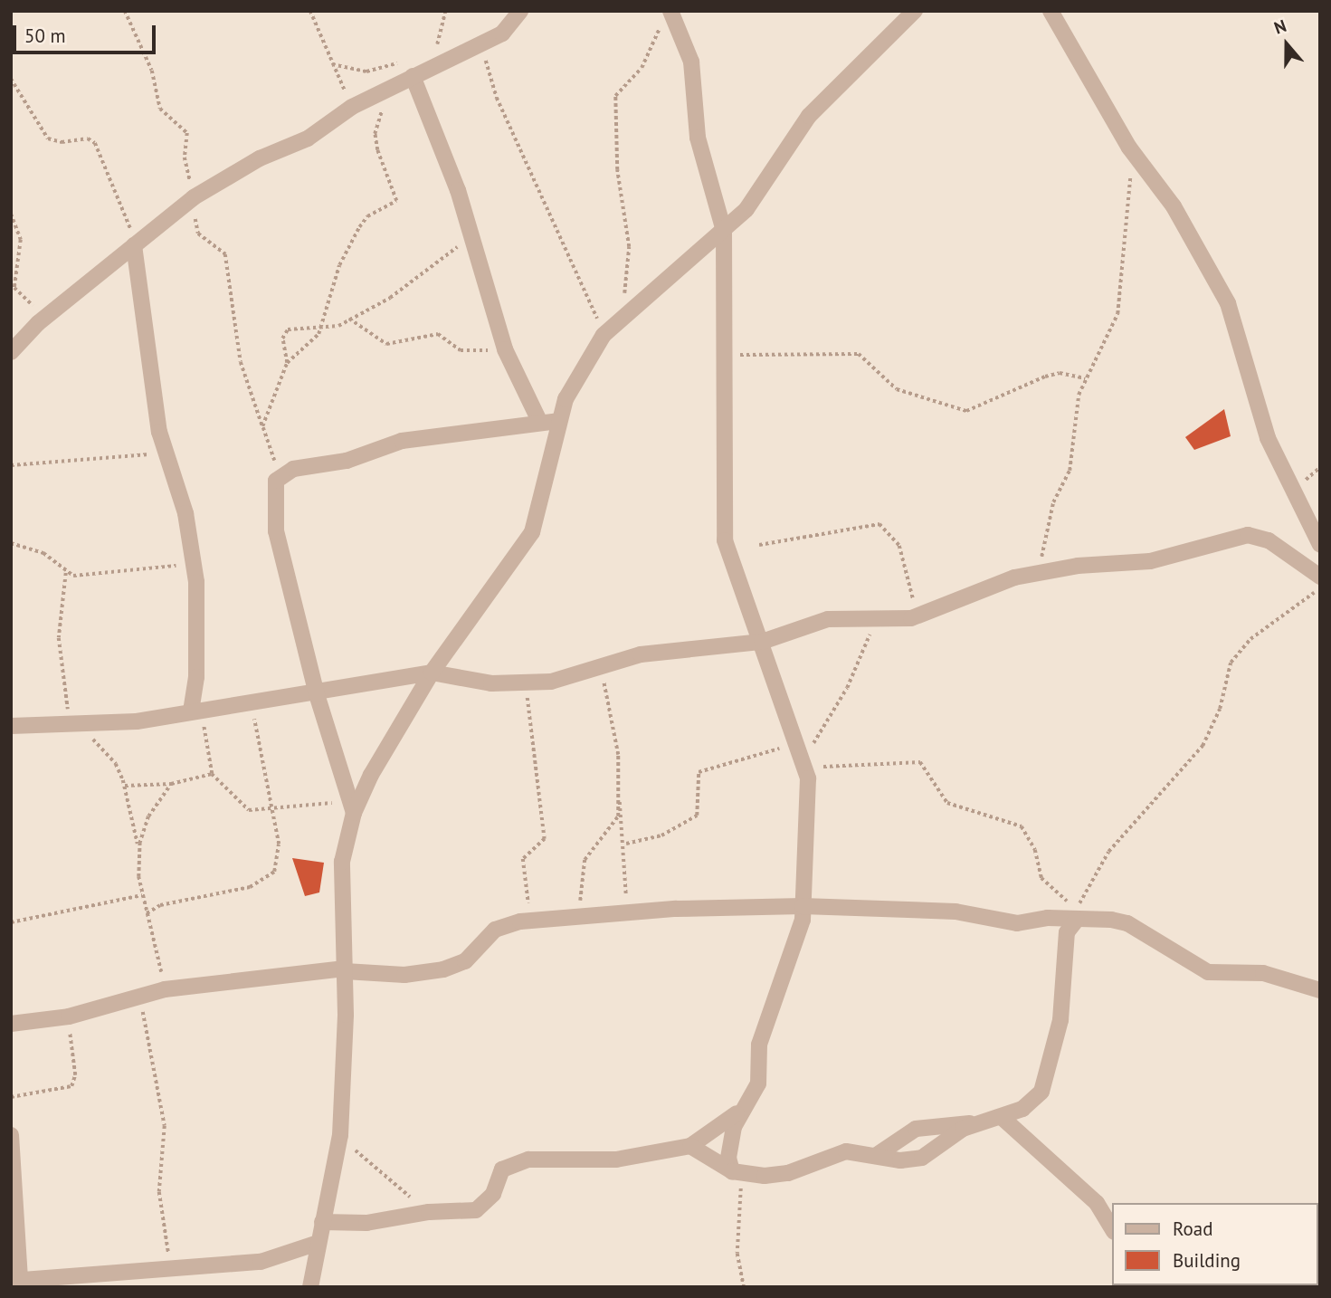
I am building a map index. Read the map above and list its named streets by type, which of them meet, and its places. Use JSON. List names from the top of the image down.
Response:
{
  "legend": ["Road", "Building"],
  "scale_bar": "50 m",
  "north": "top"
}
